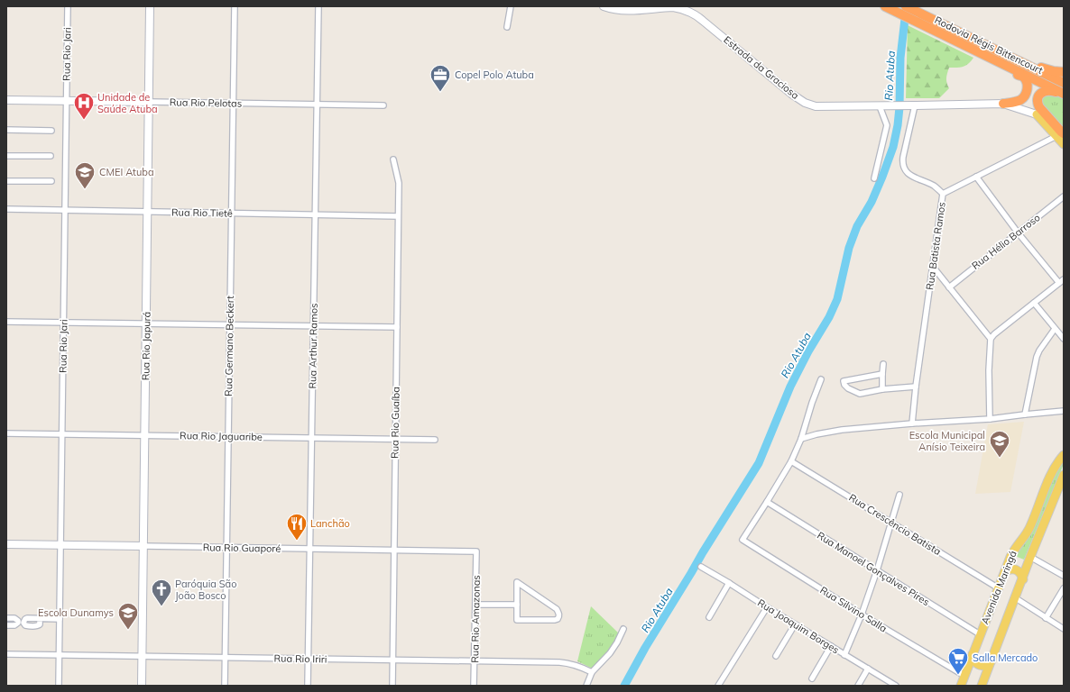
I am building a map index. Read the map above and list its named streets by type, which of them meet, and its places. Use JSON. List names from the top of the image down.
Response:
{
  "streets": {
    "highway": ["Rodovia Régis Bittencourt"],
    "main road": ["Estrada da Graciosa", "Avenida Maringá"],
    "street": [
      "Rua Rio Jari",
      "Rua Rio Pelotas",
      "Rua Rio Tietê",
      "Rua Hélio Barroso",
      "Rua Batista Ramos",
      "Rua Rio Japurá",
      "Rua Germano Beckert",
      "Rua Arthur Ramos",
      "Rua Rio Guaíba",
      "Rua Rio Jaguaribe",
      "Rua Crescêncio Batista",
      "Rua Rio Guaporé",
      "Rua Manoel Gonçalves Pires",
      "Rua Silvino Salla",
      "Rua Rio Amazonas",
      "Rua Joaquim Borges",
      "Rua Rio Iriri"
    ]
  },
  "crossings": [
    ["Rua Rio Jari", "Rua Rio Pelotas"],
    ["Rua Rio Jari", "Rua Rio Tietê"],
    ["Rua Rio Jari", "Rua Rio Jaguaribe"],
    ["Rua Rio Jari", "Rua Rio Guaporé"],
    ["Rua Rio Jari", "Rua Rio Iriri"],
    ["Estrada da Graciosa", "Rua Batista Ramos"],
    ["Rua Rio Pelotas", "Rua Rio Japurá"],
    ["Rua Rio Pelotas", "Rua Germano Beckert"],
    ["Rua Rio Pelotas", "Rua Arthur Ramos"],
    ["Rua Rio Tietê", "Rua Rio Japurá"],
    ["Rua Rio Tietê", "Rua Germano Beckert"],
    ["Rua Rio Tietê", "Rua Arthur Ramos"],
    ["Rua Rio Tietê", "Rua Rio Guaíba"],
    ["Rua Rio Japurá", "Rua Rio Jaguaribe"],
    ["Rua Rio Japurá", "Rua Rio Guaporé"],
    ["Rua Rio Japurá", "Rua Rio Iriri"],
    ["Rua Germano Beckert", "Rua Rio Jaguaribe"],
    ["Rua Germano Beckert", "Rua Rio Guaporé"],
    ["Rua Germano Beckert", "Rua Rio Iriri"],
    ["Rua Arthur Ramos", "Rua Rio Jaguaribe"],
    ["Rua Arthur Ramos", "Rua Rio Guaporé"],
    ["Rua Arthur Ramos", "Rua Rio Iriri"],
    ["Rua Rio Guaíba", "Rua Rio Jaguaribe"],
    ["Rua Rio Guaíba", "Rua Rio Guaporé"],
    ["Rua Rio Guaíba", "Rua Rio Iriri"],
    ["Rua Crescêncio Batista", "Avenida Maringá"],
    ["Rua Rio Guaporé", "Rua Rio Amazonas"],
    ["Rua Manoel Gonçalves Pires", "Avenida Maringá"],
    ["Rua Manoel Gonçalves Pires", "Rua Silvino Salla"],
    ["Avenida Maringá", "Rua Silvino Salla"],
    ["Rua Rio Amazonas", "Rua Rio Iriri"]
  ],
  "water": ["Rio Atuba"],
  "places": {
    "office": ["Copel Polo Atuba"],
    "hospital": ["Unidade de Saúde Atuba"],
    "school or university": ["CMEI Atuba", "Escola Municipal Anísio Teixeira", "Escola Dunamys"],
    "restaurant": ["Lanchão"],
    "church": ["Paróquia São João Bosco"],
    "supermarket": ["Salla Mercado"]
  }
}
